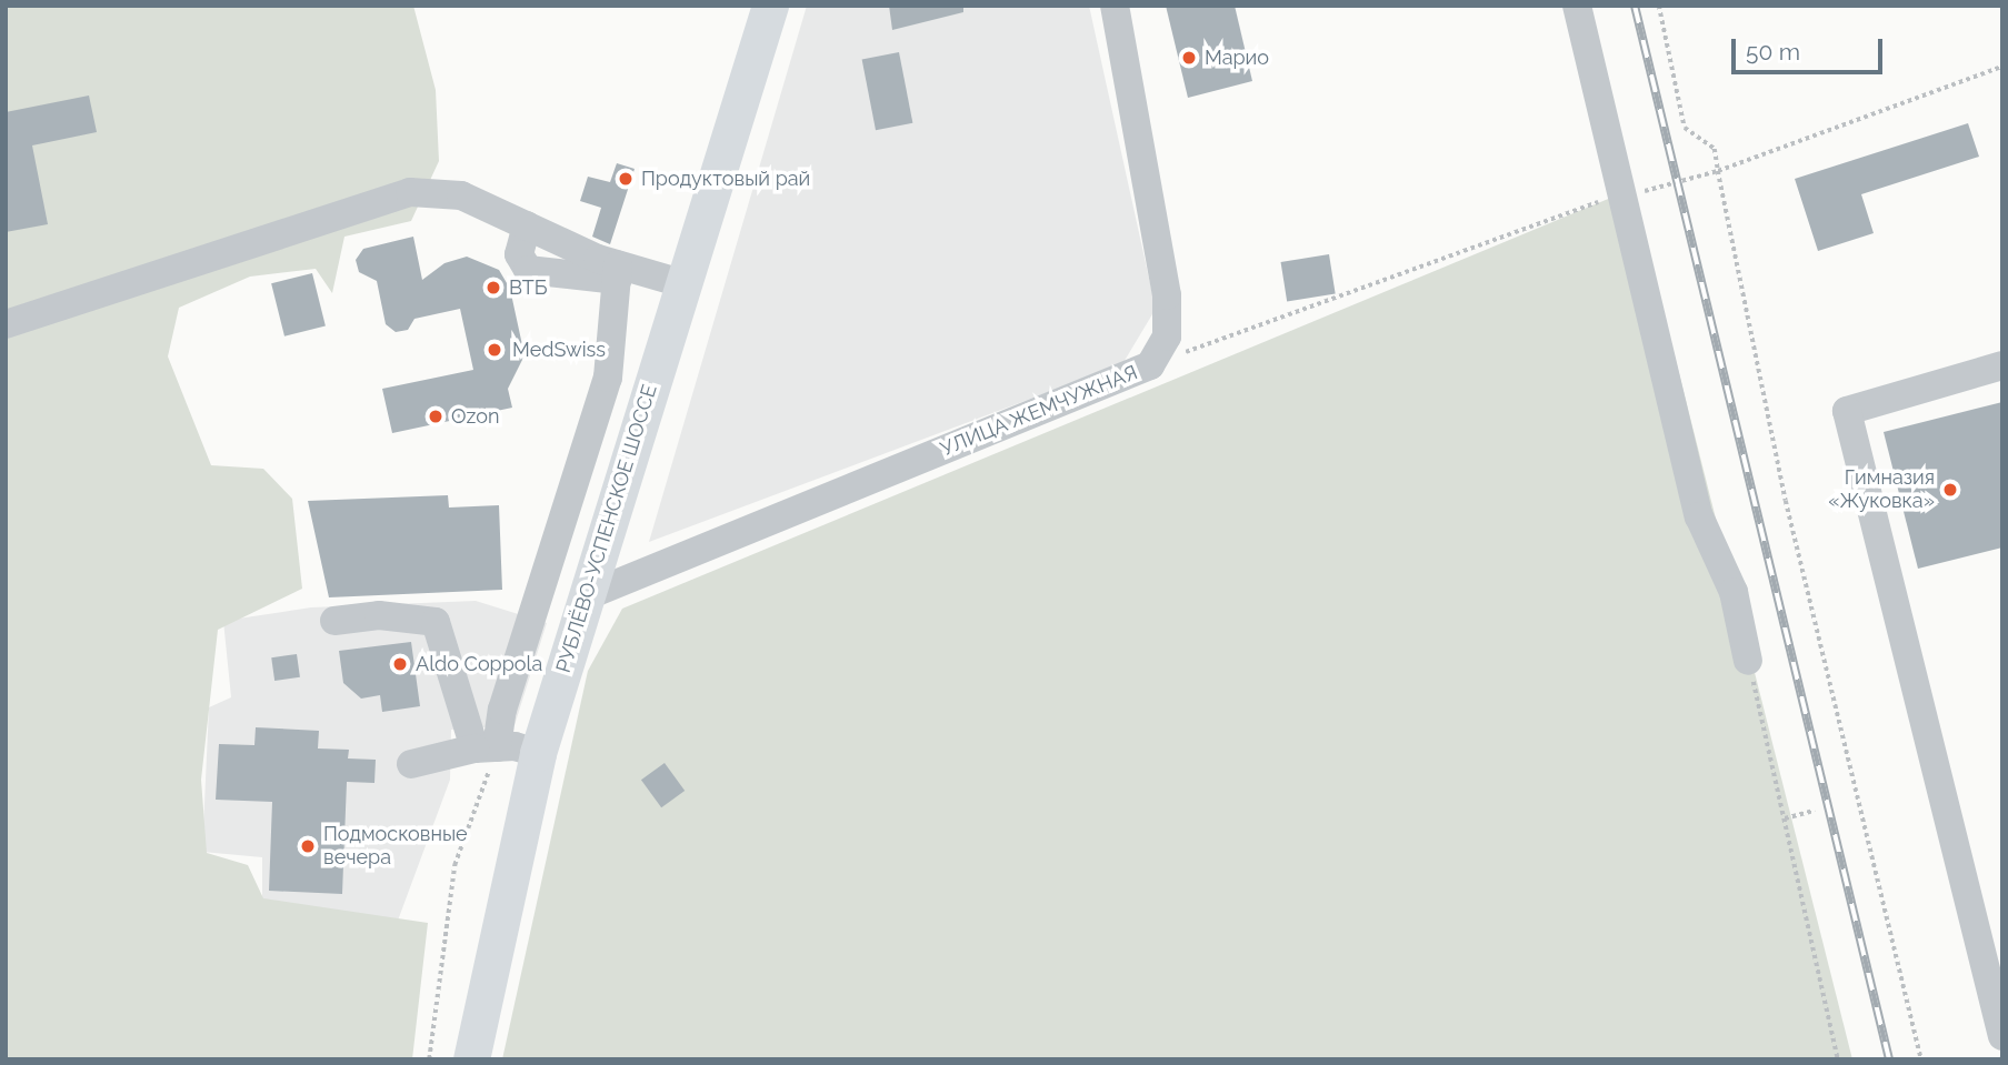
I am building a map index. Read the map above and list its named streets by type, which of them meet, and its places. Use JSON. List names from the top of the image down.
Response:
{
  "streets": {
    "main road": ["РУБЛЁВО-УСПЕНСКОЕ ШОССЕ"],
    "street": ["УЛИЦА ЖЕМЧУЖНАЯ"]
  },
  "crossings": [
    ["УЛИЦА ЖЕМЧУЖНАЯ", "РУБЛЁВО-УСПЕНСКОЕ ШОССЕ"]
  ],
  "places": [
    "Марио",
    "Продуктовый рай",
    "ВТБ",
    "MedSwiss",
    "Ozon",
    "Гимназия «Жуковка»",
    "Aldo Coppola",
    "Подмосковные вечера"
  ],
  "scale_bar": "50 m"
}
